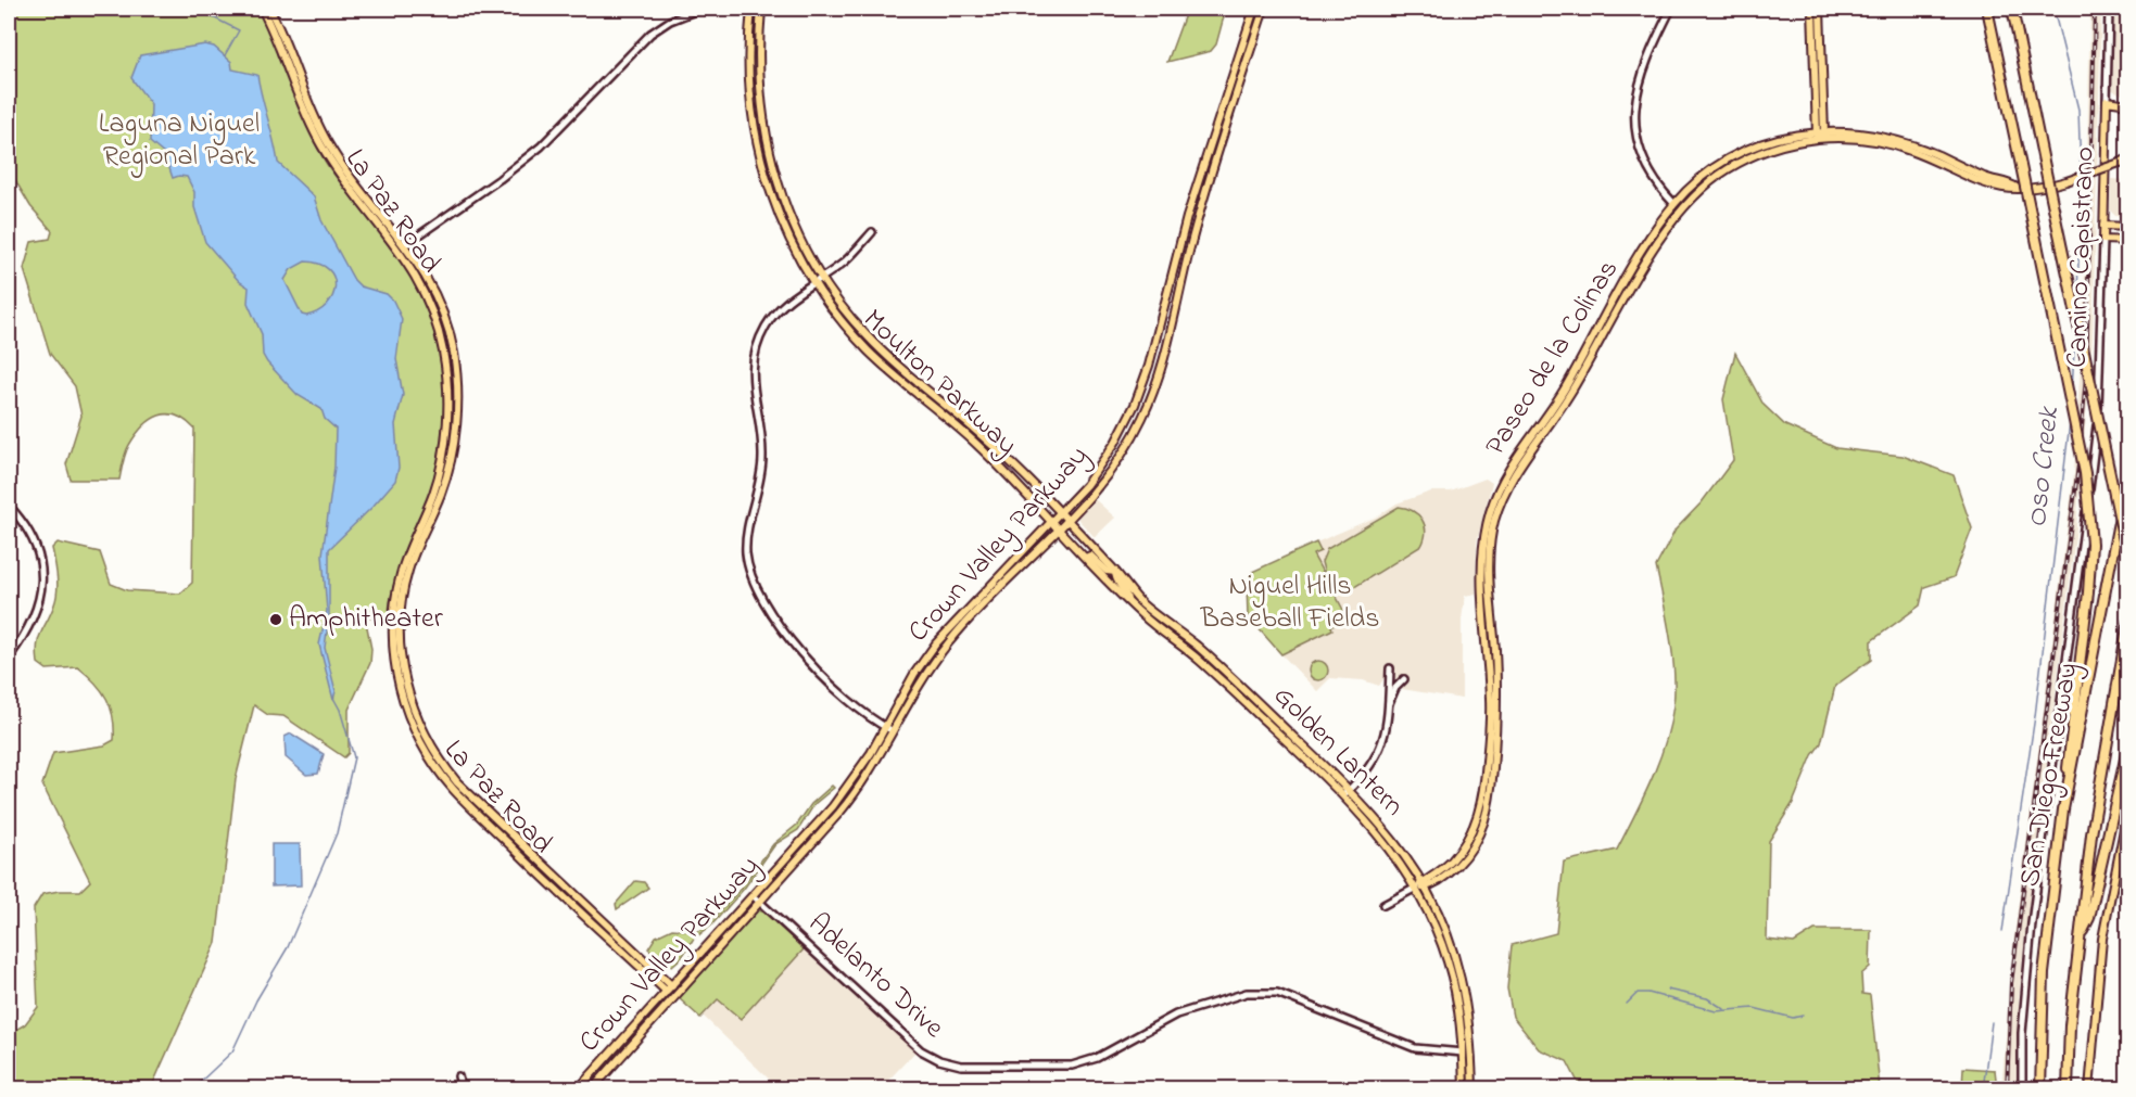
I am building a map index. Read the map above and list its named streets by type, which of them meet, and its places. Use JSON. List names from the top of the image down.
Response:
{
  "streets": {
    "highway": ["San Diego Freeway"],
    "main road": [
      "La Paz Road",
      "Camino Capistrano",
      "Paseo de la Colinas",
      "Moulton Parkway",
      "Crown Valley Parkway",
      "Golden Lantern"
    ],
    "street": ["Adelanto Drive"]
  },
  "crossings": [
    ["La Paz Road", "Crown Valley Parkway"],
    ["Paseo de la Colinas", "Golden Lantern"],
    ["Moulton Parkway", "Crown Valley Parkway"],
    ["Moulton Parkway", "Golden Lantern"],
    ["Crown Valley Parkway", "Golden Lantern"],
    ["Crown Valley Parkway", "Adelanto Drive"],
    ["Golden Lantern", "Adelanto Drive"]
  ],
  "water": ["Oso Creek"],
  "parks": ["Laguna Niguel Regional Park", "Niguel Hills Baseball Fields"],
  "places": ["Amphitheater"]
}
